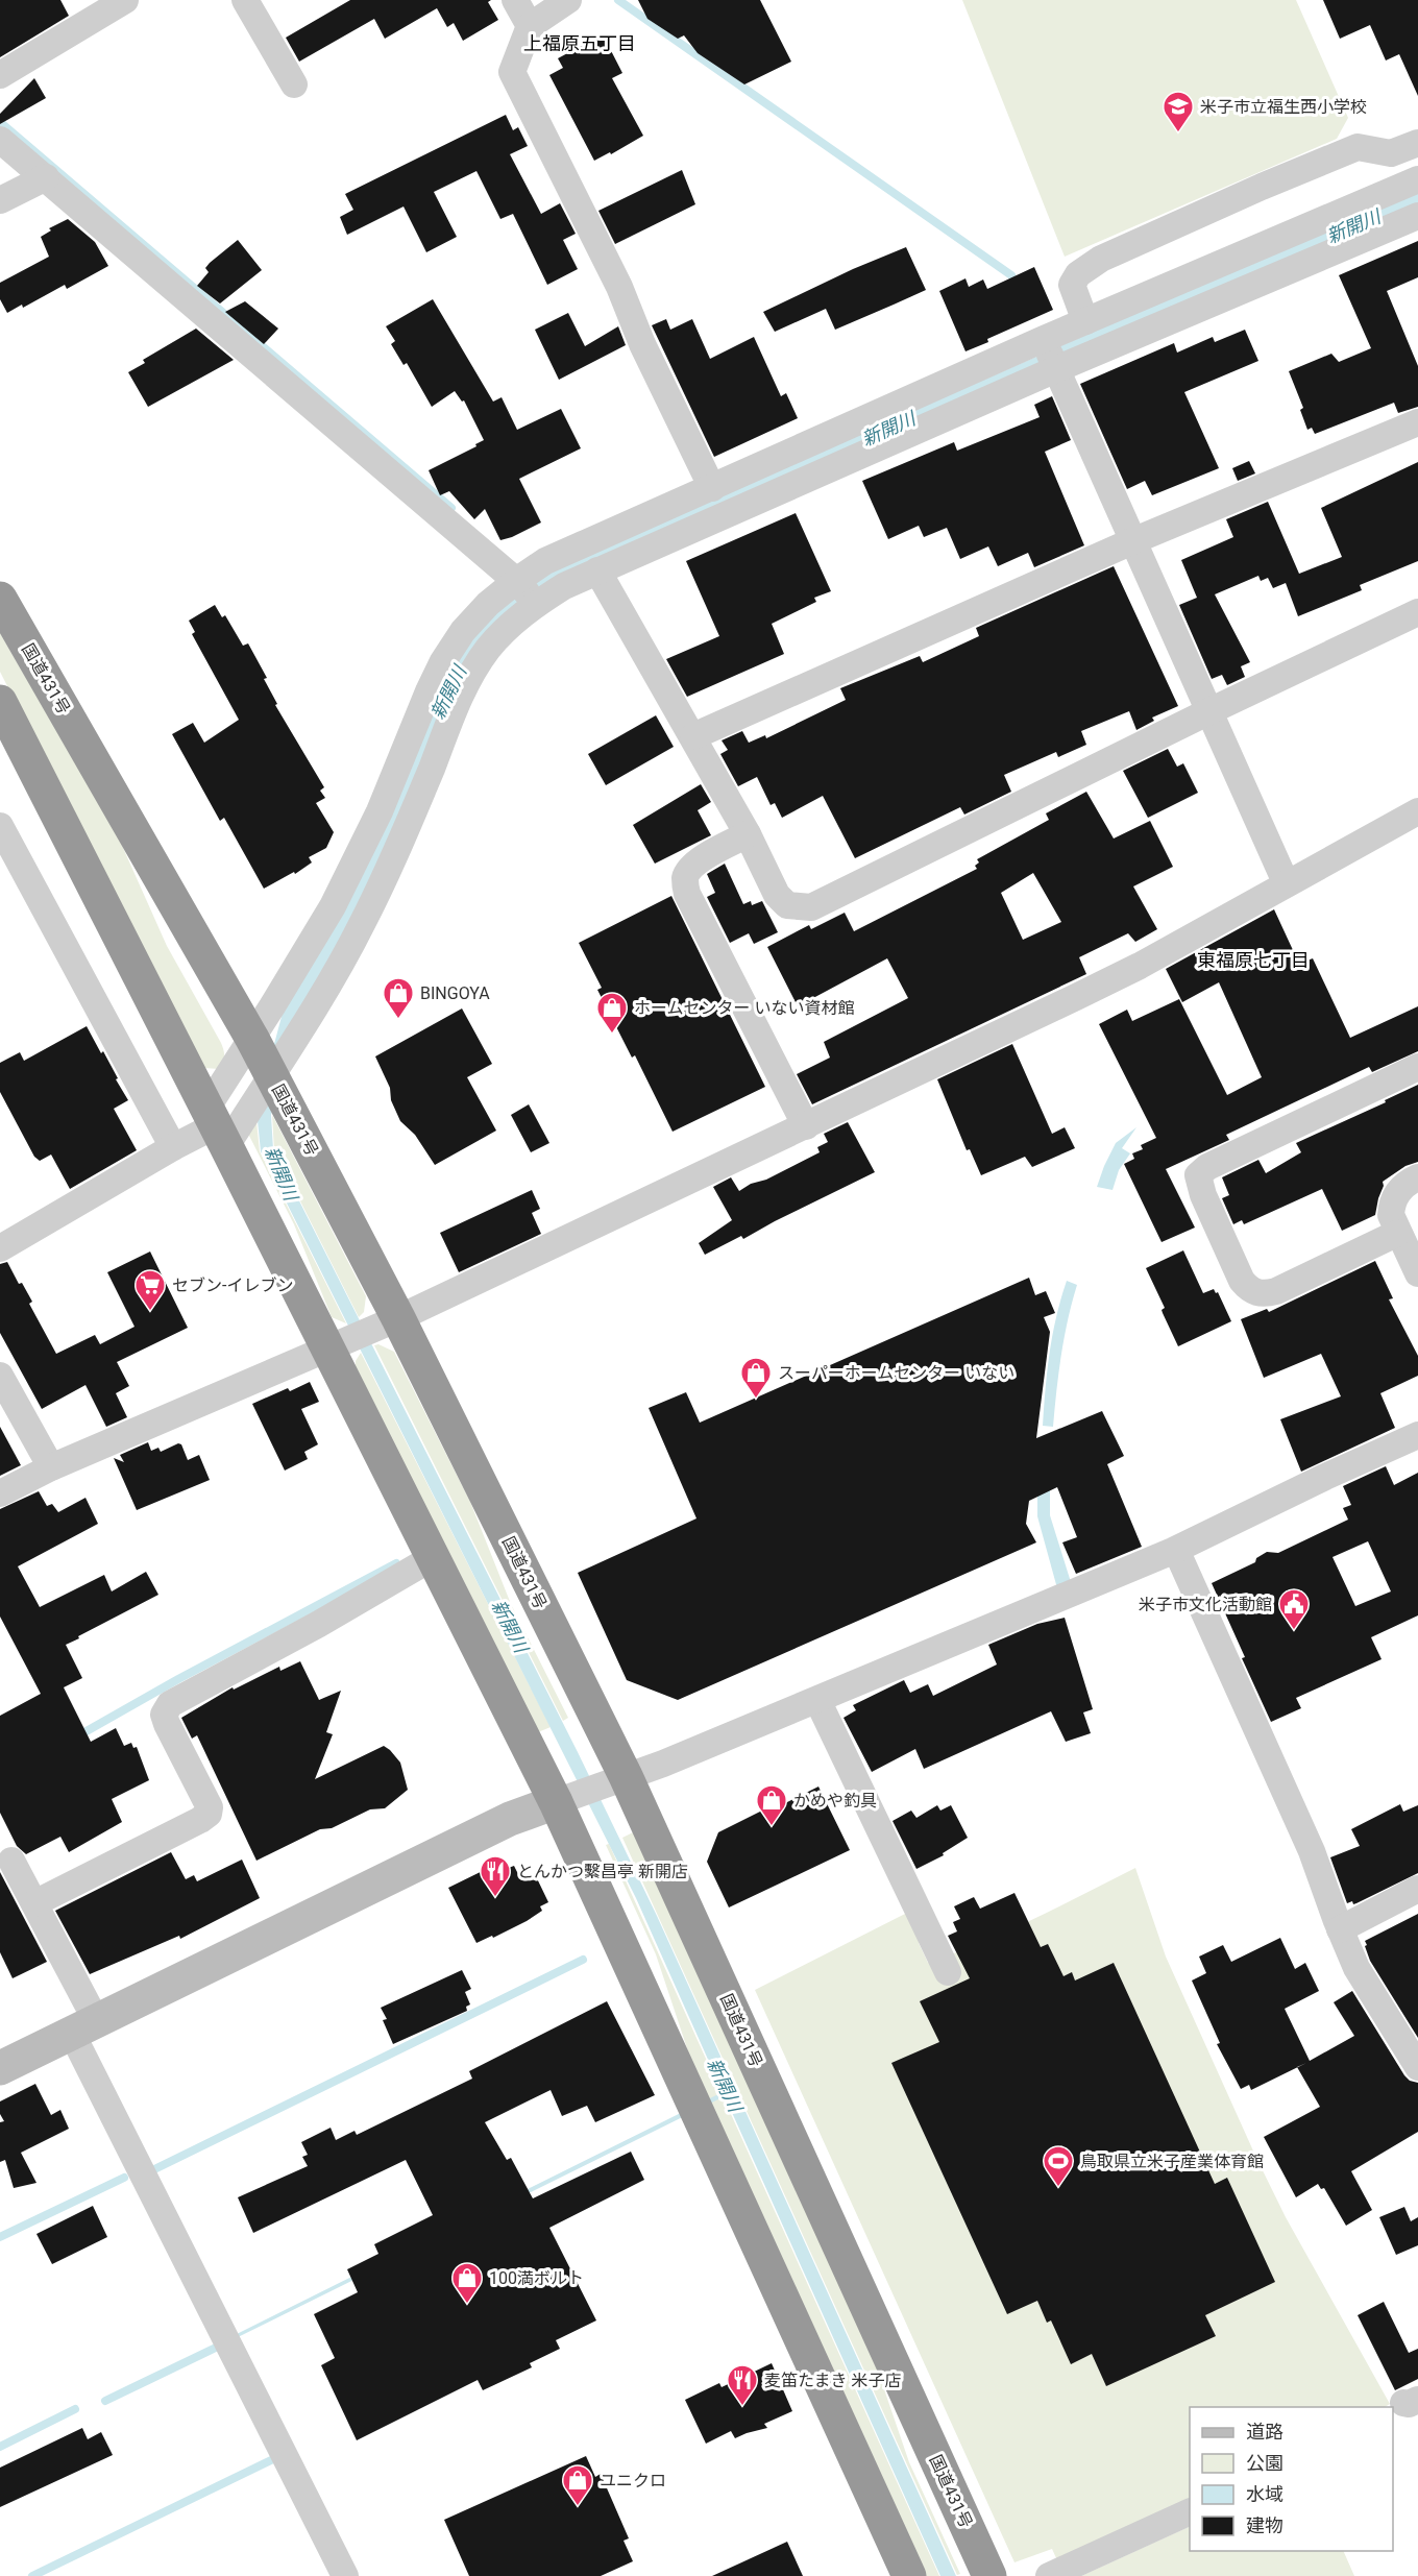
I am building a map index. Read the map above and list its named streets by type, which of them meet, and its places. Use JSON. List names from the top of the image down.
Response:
{
  "streets": {
    "highway": ["国道431号"]
  },
  "districts": ["上福原五丁目", "東福原七丁目"],
  "water": ["新開川"],
  "places": {
    "school or university": ["米子市立福生西小学校"],
    "shop": [
      "BINGOYA",
      "ホームセンター いない資材館",
      "スーパーホームセンター いない",
      "かめや釣具",
      "100満ボルト",
      "ユニクロ"
    ],
    "supermarket": ["セブン-イレブン"],
    "public building": ["米子市文化活動館"],
    "restaurant": ["とんかつ繫昌亭 新開店", "麦笛たまき 米子店"],
    "sports": ["鳥取県立米子産業体育館"]
  },
  "legend": [
    "道路",
    "公園",
    "水域",
    "建物"
  ]
}
